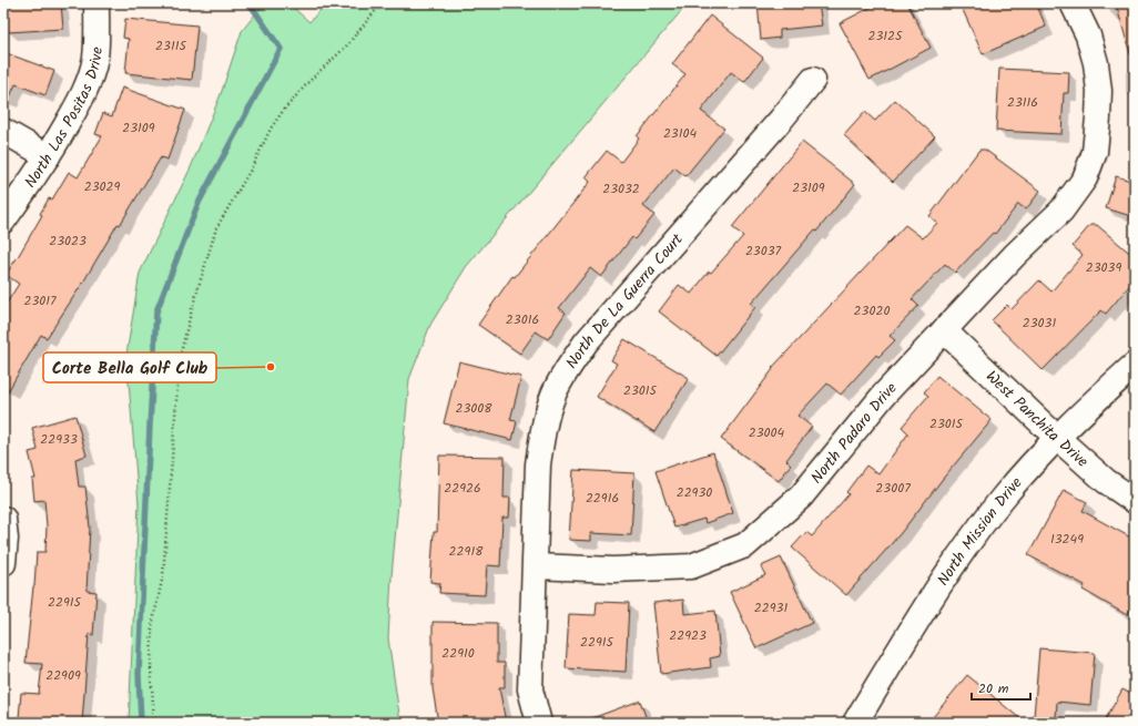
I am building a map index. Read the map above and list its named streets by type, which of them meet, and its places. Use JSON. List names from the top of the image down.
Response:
{
  "streets": {
    "street": [
      "North Las Positas Drive",
      "North De La Guerra Court",
      "West Panchita Drive",
      "North Padaro Drive",
      "North Mission Drive"
    ]
  },
  "crossings": [
    ["North De La Guerra Court", "North Padaro Drive"],
    ["West Panchita Drive", "North Padaro Drive"],
    ["West Panchita Drive", "North Mission Drive"]
  ],
  "places": ["Corte Bella Golf Club"],
  "house_numbers": [
    "23125",
    "23115",
    "23116",
    "23109",
    "23104",
    "23029",
    "23109",
    "23032",
    "23023",
    "23037",
    "23039",
    "23017",
    "23020",
    "23016",
    "23031",
    "23015",
    "23008",
    "23015",
    "23004",
    "22933",
    "22926",
    "23007",
    "22930",
    "22916",
    "13249",
    "22918",
    "22915",
    "22931",
    "22923",
    "22915",
    "22910",
    "22909"
  ],
  "scale_bar": "20 m"
}
